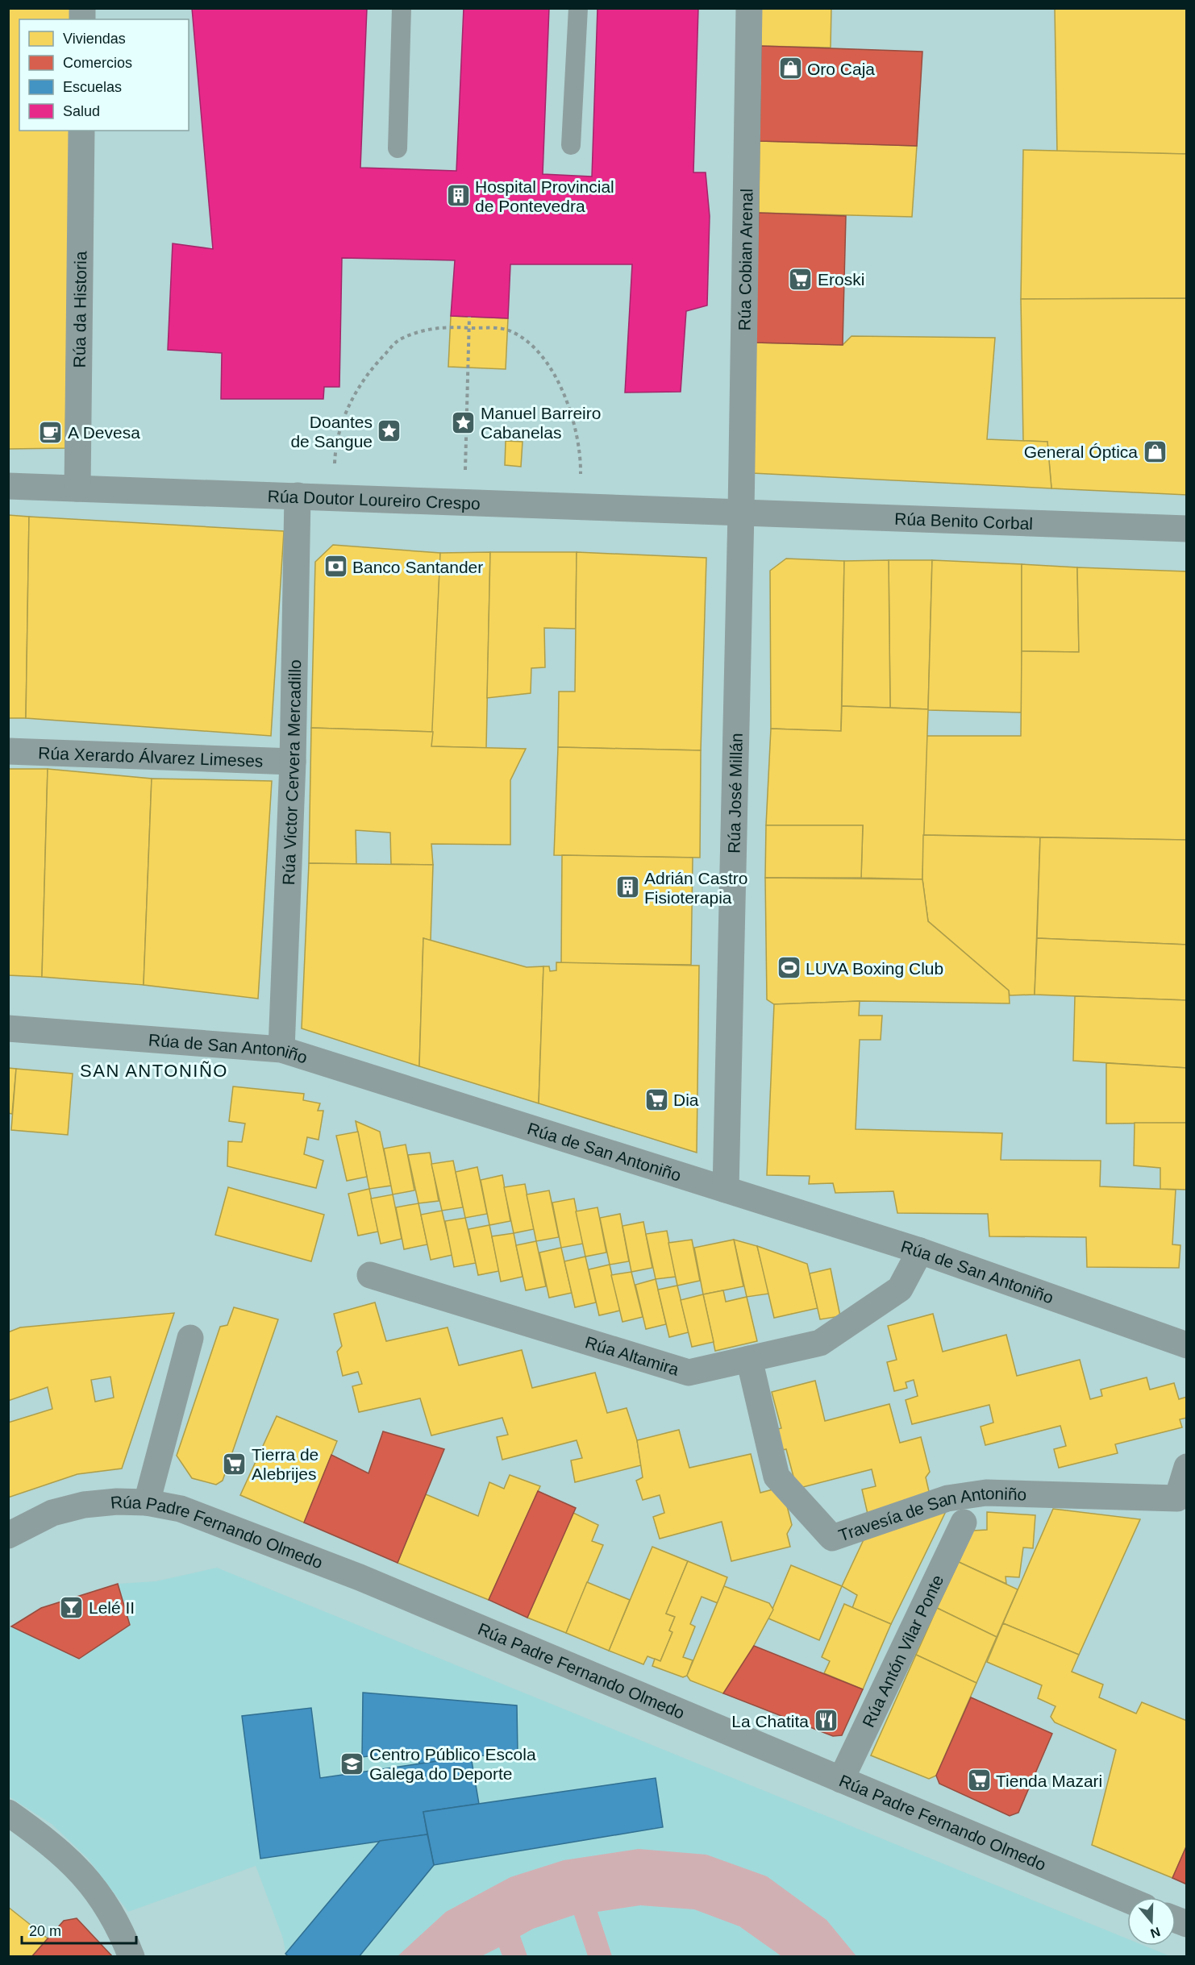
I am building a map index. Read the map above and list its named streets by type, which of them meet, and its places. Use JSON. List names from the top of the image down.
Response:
{
  "streets": {
    "street": [
      "Rúa Cobian Arenal",
      "Rúa da Historia",
      "Rúa Doutor Loureiro Crespo",
      "Rúa Benito Corbal",
      "Rúa Xerardo Álvarez Limeses",
      "Rúa Victor Cervera Mercadillo",
      "Rúa José Millán",
      "Rúa de San Antoniño",
      "Rúa Altamira",
      "Travesía de San Antoniño",
      "Rúa Padre Fernando Olmedo",
      "Rúa Antón Vilar Ponte"
    ]
  },
  "crossings": [
    ["Rúa Cobian Arenal", "Rúa Doutor Loureiro Crespo"],
    ["Rúa Cobian Arenal", "Rúa Benito Corbal"],
    ["Rúa Cobian Arenal", "Rúa José Millán"],
    ["Rúa da Historia", "Rúa Doutor Loureiro Crespo"],
    ["Rúa Doutor Loureiro Crespo", "Rúa Benito Corbal"],
    ["Rúa Doutor Loureiro Crespo", "Rúa Victor Cervera Mercadillo"],
    ["Rúa Doutor Loureiro Crespo", "Rúa José Millán"],
    ["Rúa Benito Corbal", "Rúa José Millán"],
    ["Rúa Xerardo Álvarez Limeses", "Rúa Victor Cervera Mercadillo"],
    ["Rúa Victor Cervera Mercadillo", "Rúa de San Antoniño"],
    ["Rúa José Millán", "Rúa de San Antoniño"],
    ["Rúa de San Antoniño", "Rúa Altamira"],
    ["Rúa Altamira", "Travesía de San Antoniño"],
    ["Rúa Padre Fernando Olmedo", "Rúa Antón Vilar Ponte"]
  ],
  "districts": ["SAN ANTONIÑO"],
  "places": {
    "shop": ["Oro Caja", "General Óptica"],
    "building": ["Hospital Provincial de Pontevedra", "Adrián Castro Fisioterapia"],
    "supermarket": [
      "Eroski",
      "Dia",
      "Tierra de Alebrijes",
      "Tienda Mazari"
    ],
    "place": ["Manuel Barreiro Cabanelas", "Doantes de Sangue"],
    "cafe": ["A Devesa"],
    "bank": ["Banco Santander"],
    "sports": ["LUVA Boxing Club"],
    "bar": ["Lelé II"],
    "restaurant": ["La Chatita"],
    "school or university": ["Centro Público Escola Galega do Deporte"]
  },
  "legend": [
    "Viviendas",
    "Comercios",
    "Escuelas",
    "Salud"
  ],
  "scale_bar": "20 m",
  "north": "bottom"
}
